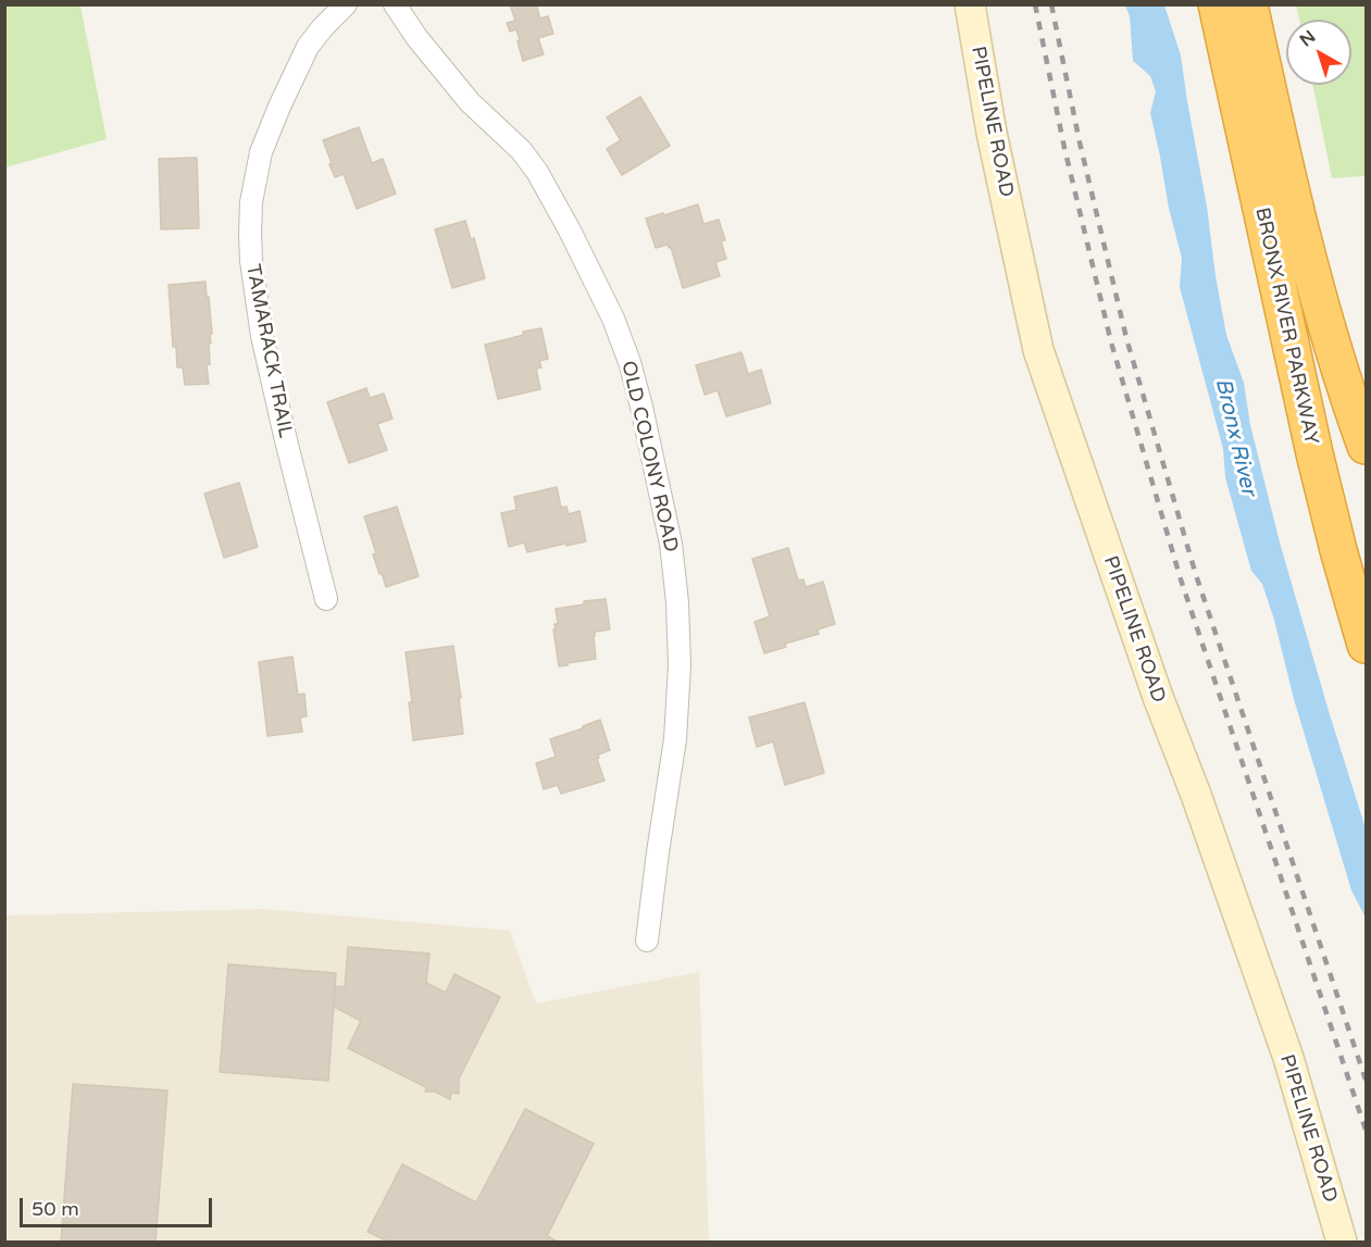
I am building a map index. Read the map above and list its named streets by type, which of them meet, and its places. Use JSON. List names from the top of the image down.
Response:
{
  "streets": {
    "highway": ["BRONX RIVER PARKWAY"],
    "street": ["PIPELINE ROAD", "TAMARACK TRAIL", "OLD COLONY ROAD"]
  },
  "water": ["Bronx River"],
  "scale_bar": "50 m",
  "north": "top left"
}
